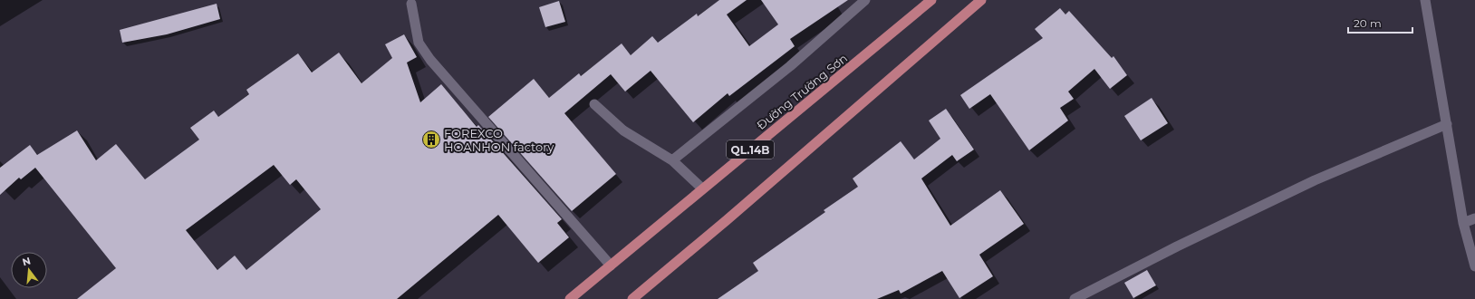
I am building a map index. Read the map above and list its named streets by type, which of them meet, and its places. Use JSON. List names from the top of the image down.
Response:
{
  "streets": {
    "highway": ["Đường Trường Sơn", "QL.14B"]
  },
  "places": {
    "building": ["FOREXCO HOANHON factory"]
  },
  "scale_bar": "20 m",
  "north": "top"
}
